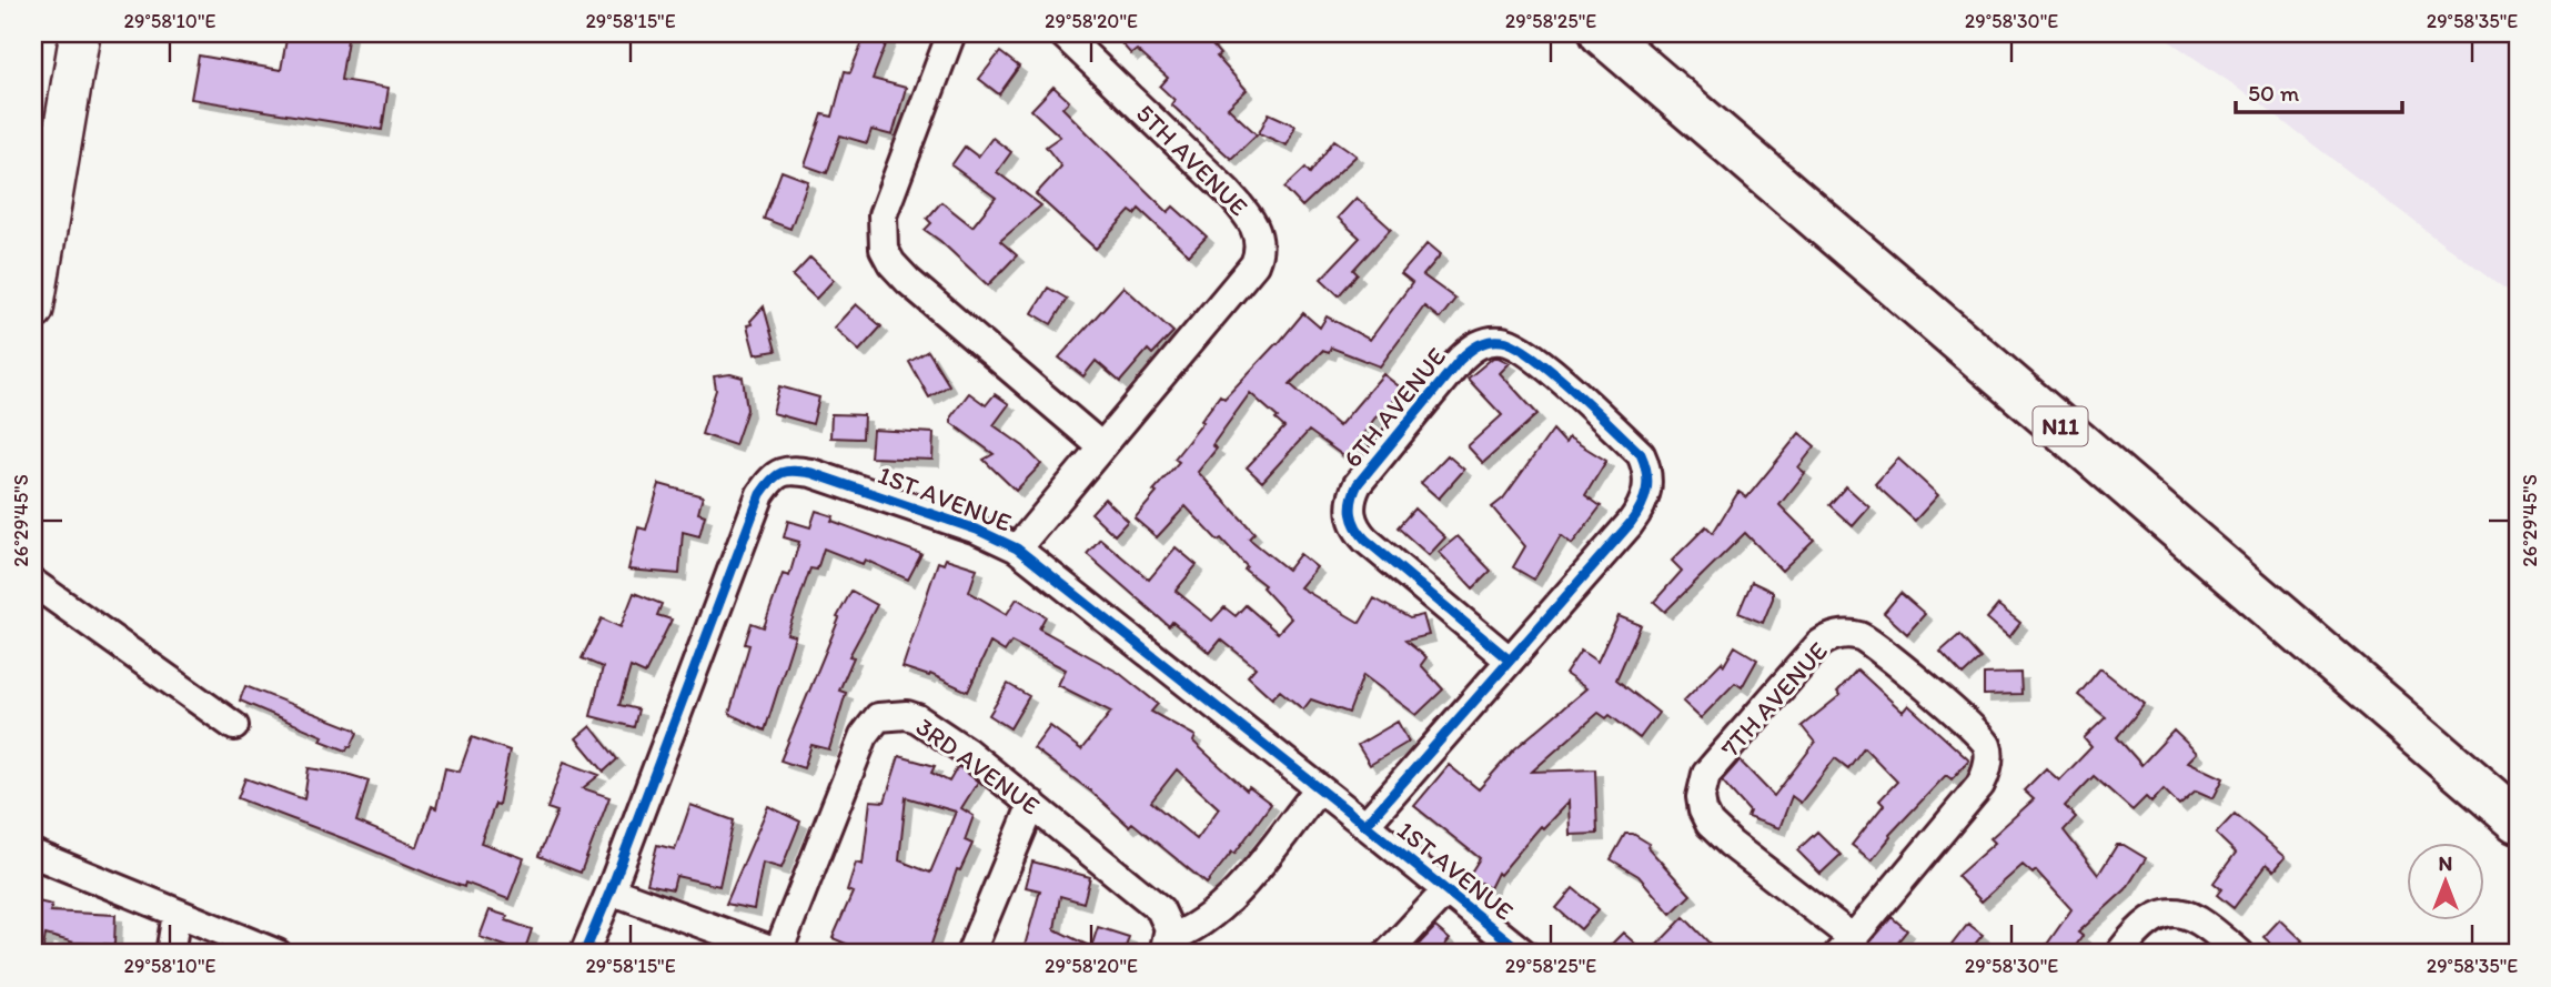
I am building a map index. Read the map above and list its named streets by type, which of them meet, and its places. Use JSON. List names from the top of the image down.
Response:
{
  "streets": {
    "highway": ["N11"],
    "street": [
      "5TH AVENUE",
      "6TH AVENUE",
      "1ST AVENUE",
      "7TH AVENUE",
      "3RD AVENUE"
    ]
  },
  "crossings": [
    ["5TH AVENUE", "1ST AVENUE"],
    ["6TH AVENUE", "1ST AVENUE"]
  ],
  "scale_bar": "50 m",
  "north": "top",
  "coordinates": [
    "29°58'10\"E",
    "29°58'15\"E",
    "29°58'20\"E",
    "29°58'25\"E",
    "29°58'30\"E",
    "29°58'35\"E",
    "26°29'45\"S"
  ]
}
